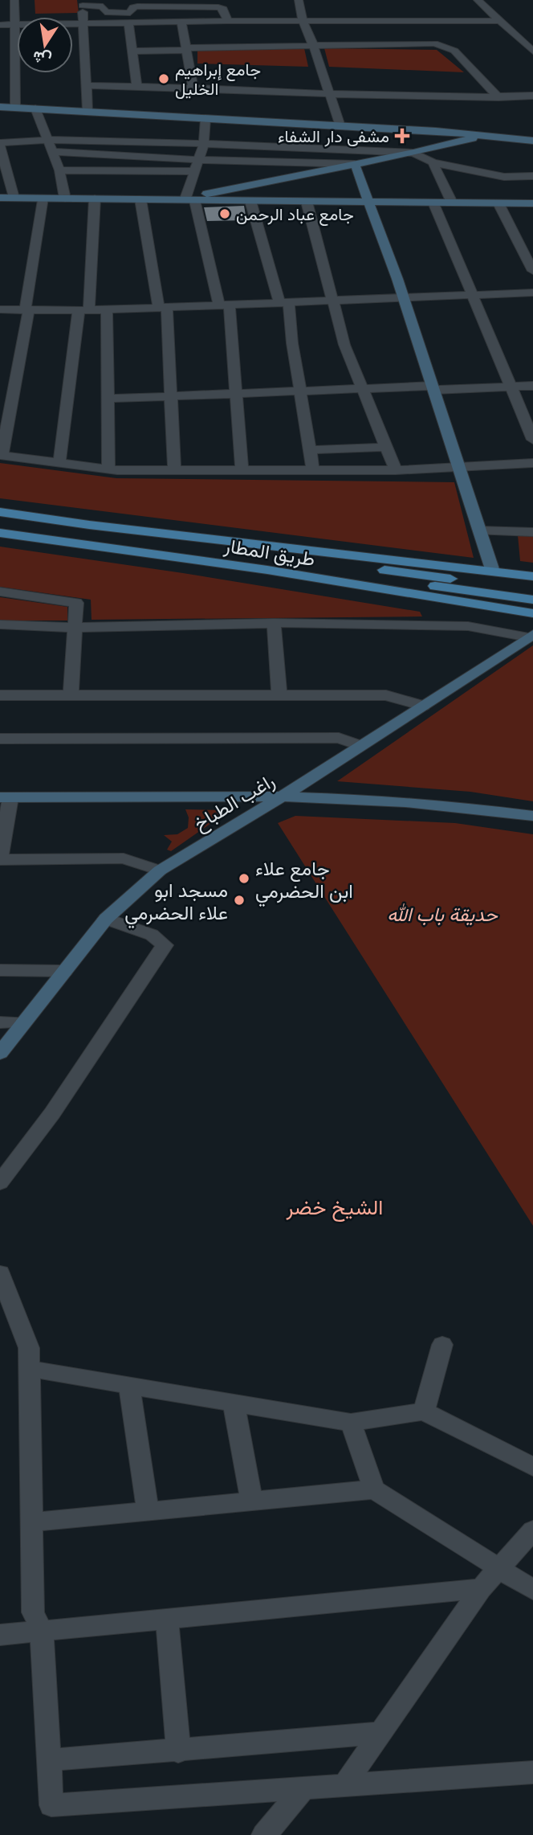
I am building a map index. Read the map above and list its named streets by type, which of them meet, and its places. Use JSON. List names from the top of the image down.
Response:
{
  "streets": {
    "main road": ["طريق المطار"],
    "street": ["راغب الطباخ"]
  },
  "districts": ["الشيخ خضر"],
  "parks": ["حديقة باب الله"],
  "places": {
    "other": [
      "جامع إبراهيم الخليل",
      "جامع عباد الرحمن",
      "جامع علاء ابن الحضرمي",
      "مسجد ابو علاء الحضرمي"
    ],
    "health": ["مشفى دار الشفاء"]
  },
  "north": "bottom"
}
